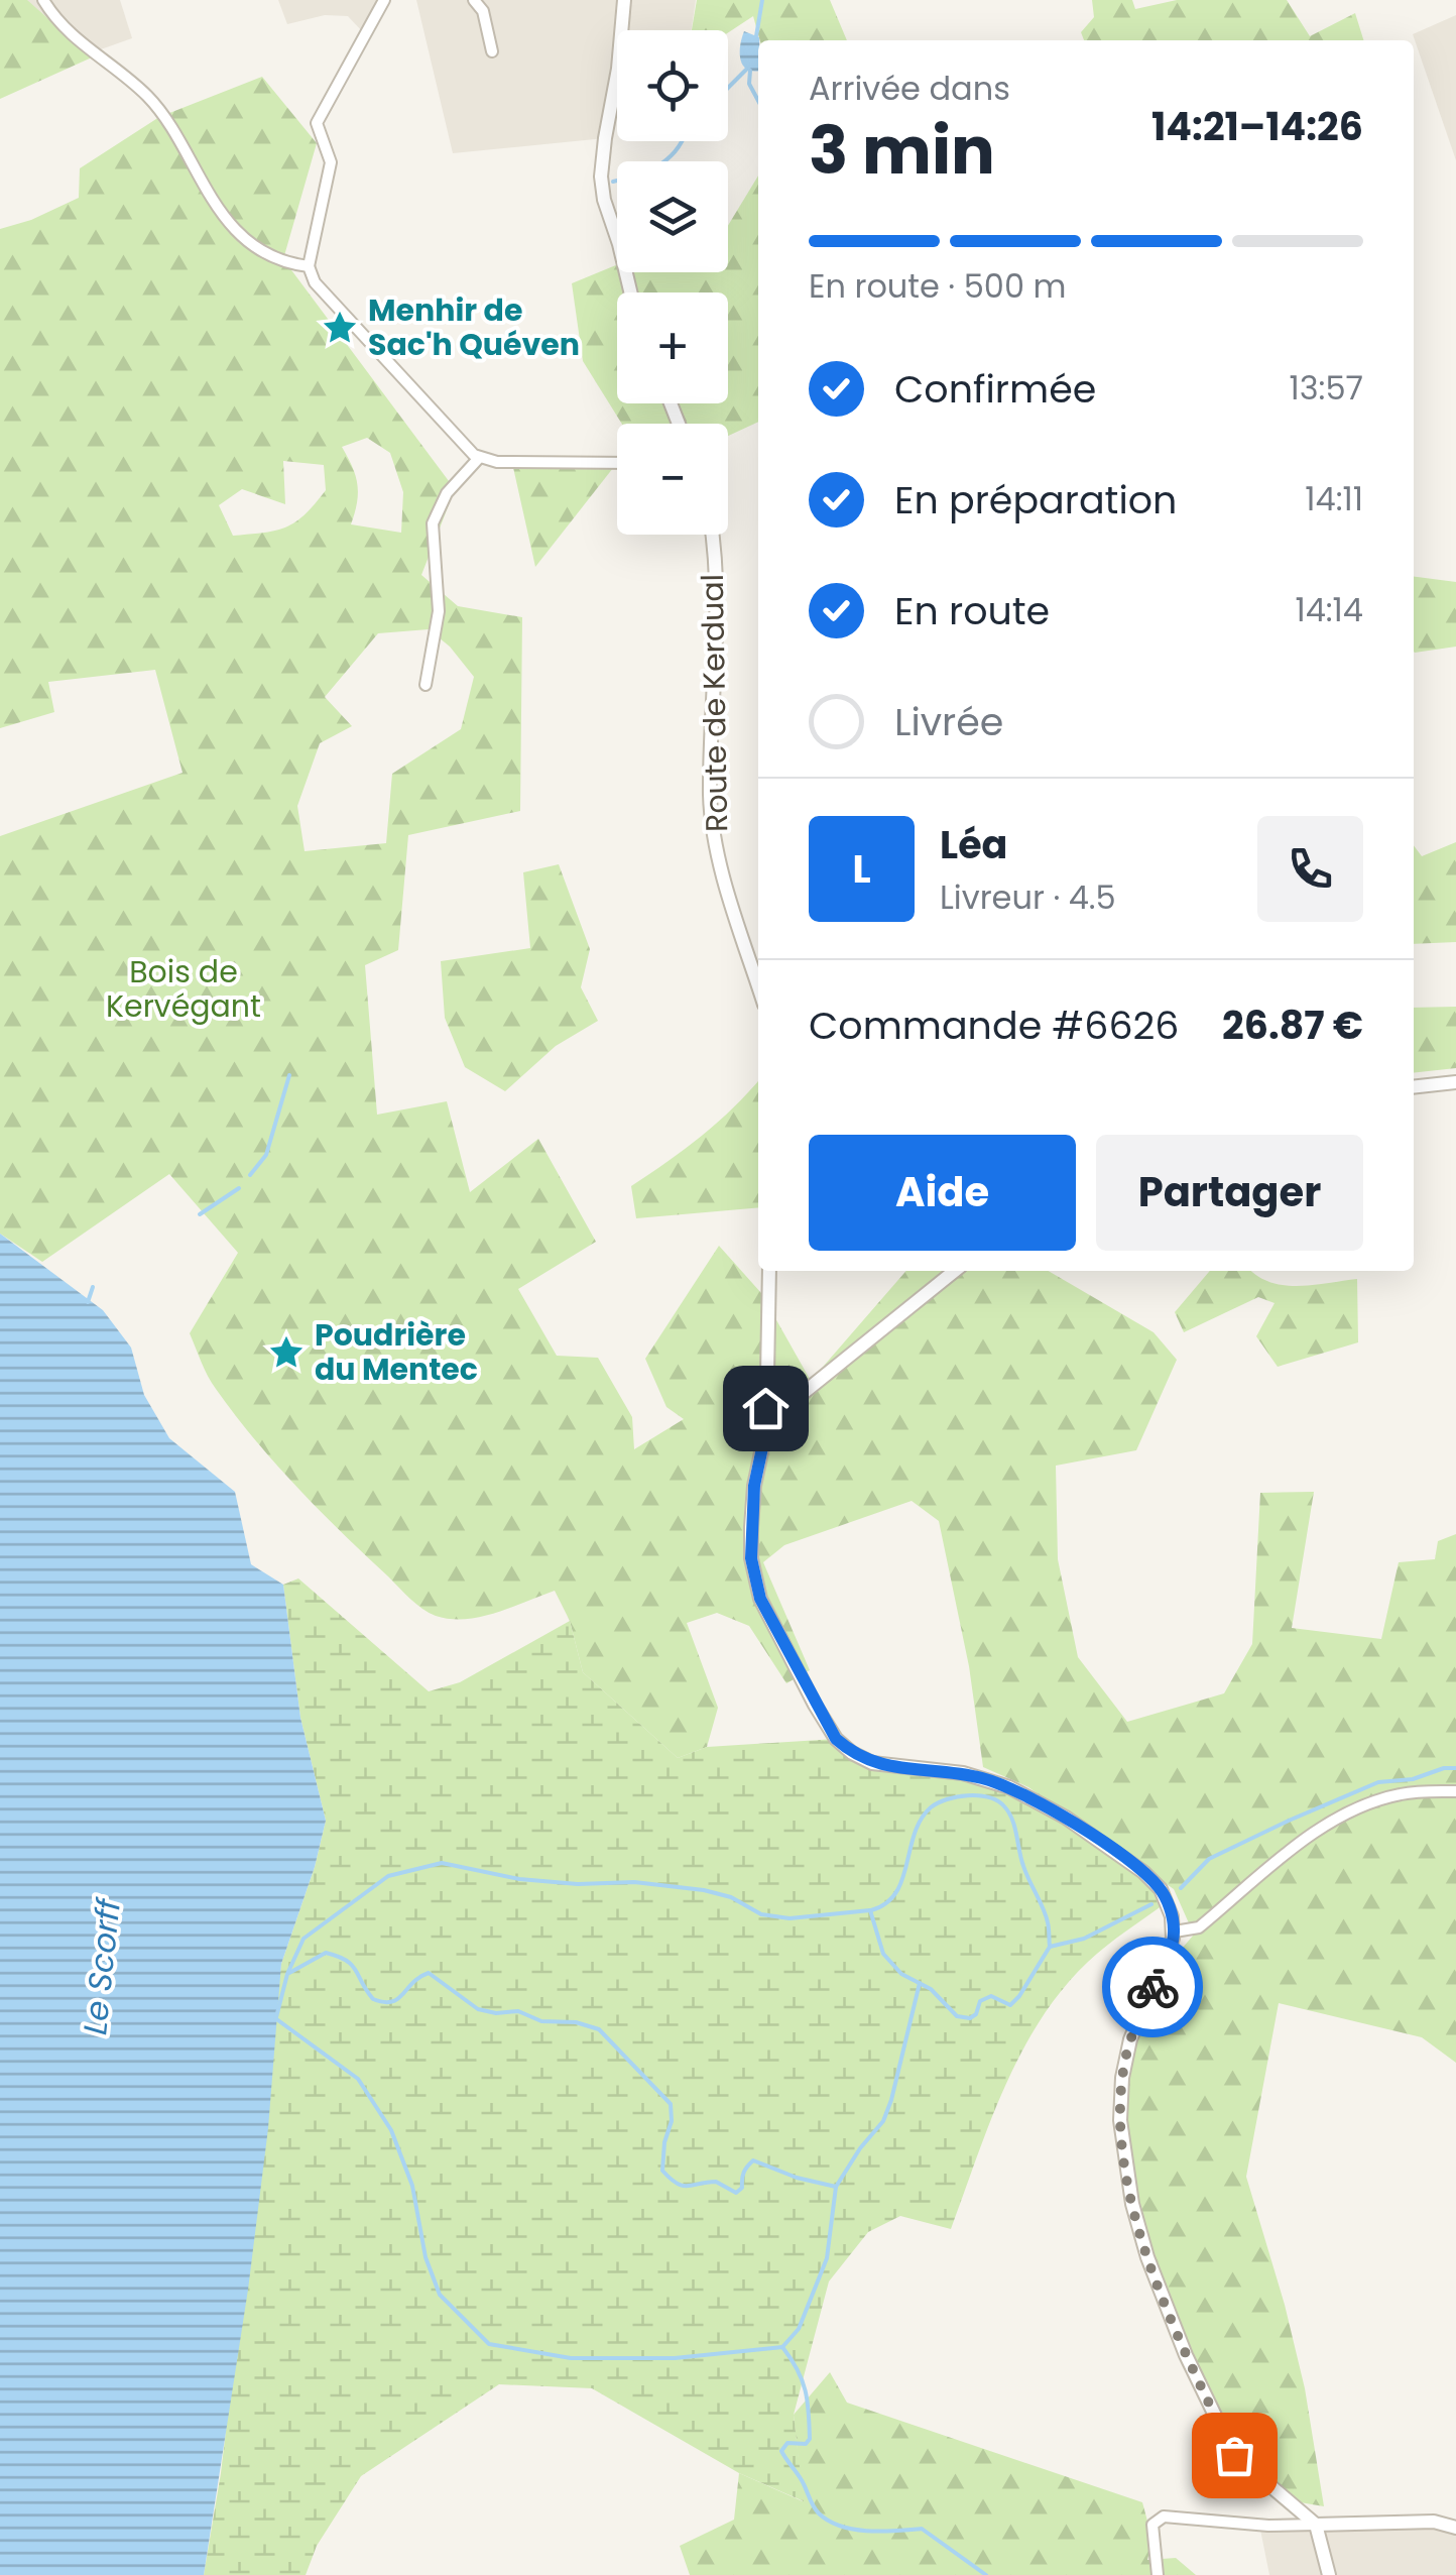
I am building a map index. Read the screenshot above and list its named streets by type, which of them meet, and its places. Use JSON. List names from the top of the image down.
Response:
{
  "streets": {
    "street": ["Route de Kerdual"]
  },
  "water": ["Le Scorff"],
  "parks": ["Bois de Kervégant"],
  "places": {
    "place": ["Menhir de Sac'h Quéven", "Poudrière du Mentec"]
  },
  "page": {
    "map_buttons": ["+", "−"],
    "heading": ["3 min", "Arrivée dans", "14:21–14:26"],
    "panel": [
      "Léa",
      "Livreur · 4.5",
      "Commande #6626",
      "26.87 €"
    ],
    "bar": "En route · 500 m",
    "list": [
      ["Confirmée", "13:57"],
      ["En préparation", "14:11"],
      ["En route", "14:14"],
      "Livrée"
    ],
    "round": "L",
    "buttons": ["Aide", "Partager"]
  }
}
